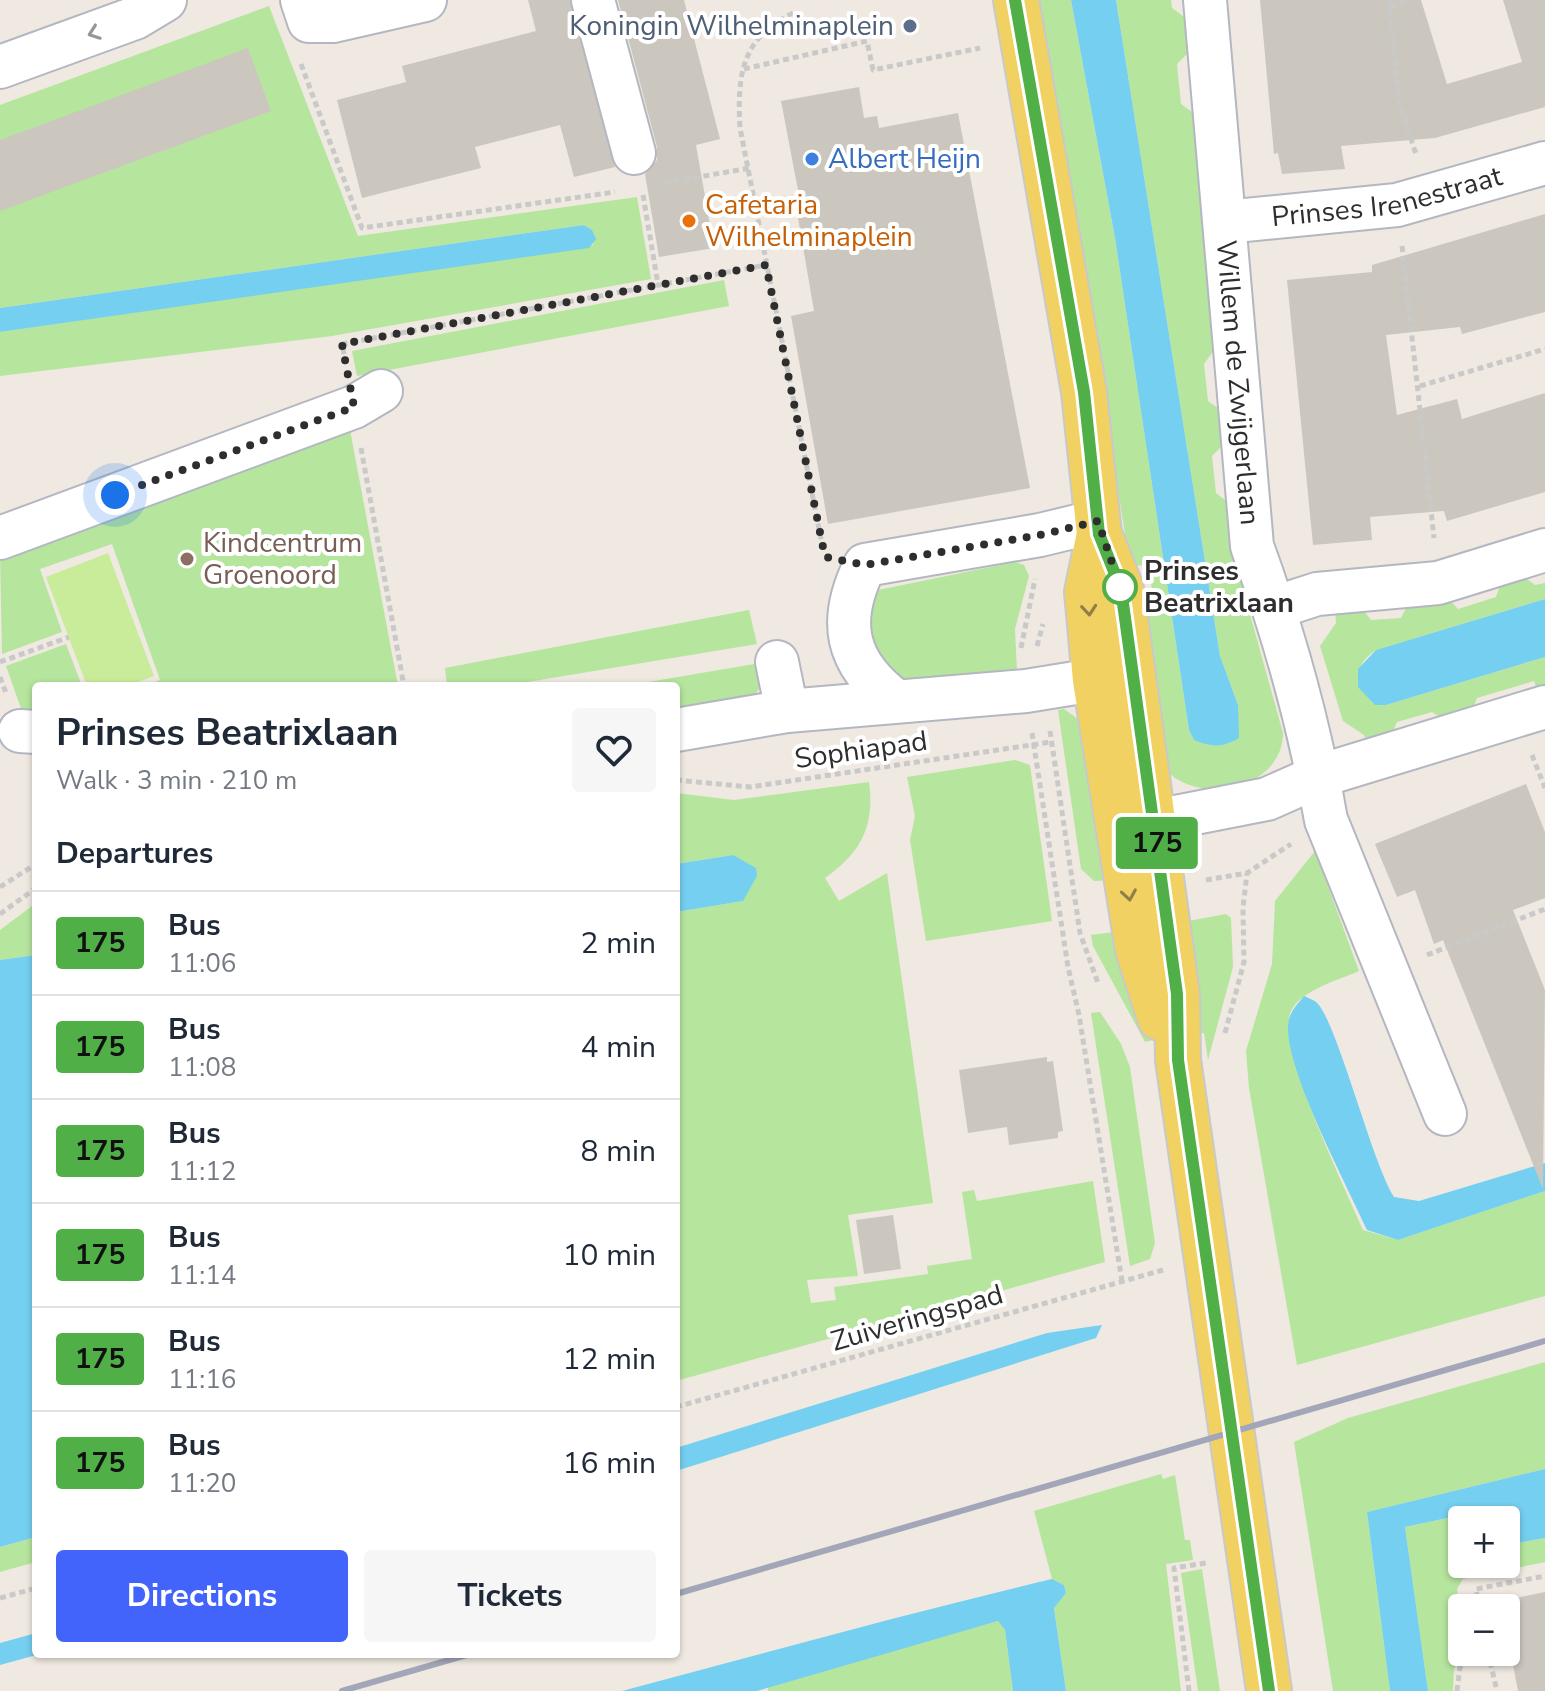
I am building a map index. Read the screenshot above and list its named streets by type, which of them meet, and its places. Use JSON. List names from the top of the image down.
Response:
{
  "streets": {
    "street": ["Prinses Irenestraat", "Willem de Zwijgerlaan"],
    "path": ["Sophiapad", "Zuiveringspad"]
  },
  "crossings": [
    ["Prinses Irenestraat", "Willem de Zwijgerlaan"]
  ],
  "places": [
    "Koningin Wilhelminaplein",
    "Albert Heijn",
    "Cafetaria Wilhelminaplein",
    "Kindcentrum Groenoord",
    "Prinses Beatrixlaan"
  ],
  "lines": ["bus line 175"],
  "page": {
    "on_map": "175",
    "heading": [
      ["Prinses Beatrixlaan", "Walk · 3 min · 210 m"],
      "Departures"
    ],
    "list": [
      {
        "mark": "175",
        "name": "Bus",
        "note": "11:06",
        "value": "2 min"
      },
      {
        "mark": "175",
        "name": "Bus",
        "note": "11:08",
        "value": "4 min"
      },
      {
        "mark": "175",
        "name": "Bus",
        "note": "11:12",
        "value": "8 min"
      },
      {
        "mark": "175",
        "name": "Bus",
        "note": "11:14",
        "value": "10 min"
      },
      {
        "mark": "175",
        "name": "Bus",
        "note": "11:16",
        "value": "12 min"
      },
      {
        "mark": "175",
        "name": "Bus",
        "note": "11:20",
        "value": "16 min"
      }
    ],
    "map_buttons": ["+", "−"],
    "buttons": ["Directions", "Tickets"]
  }
}
